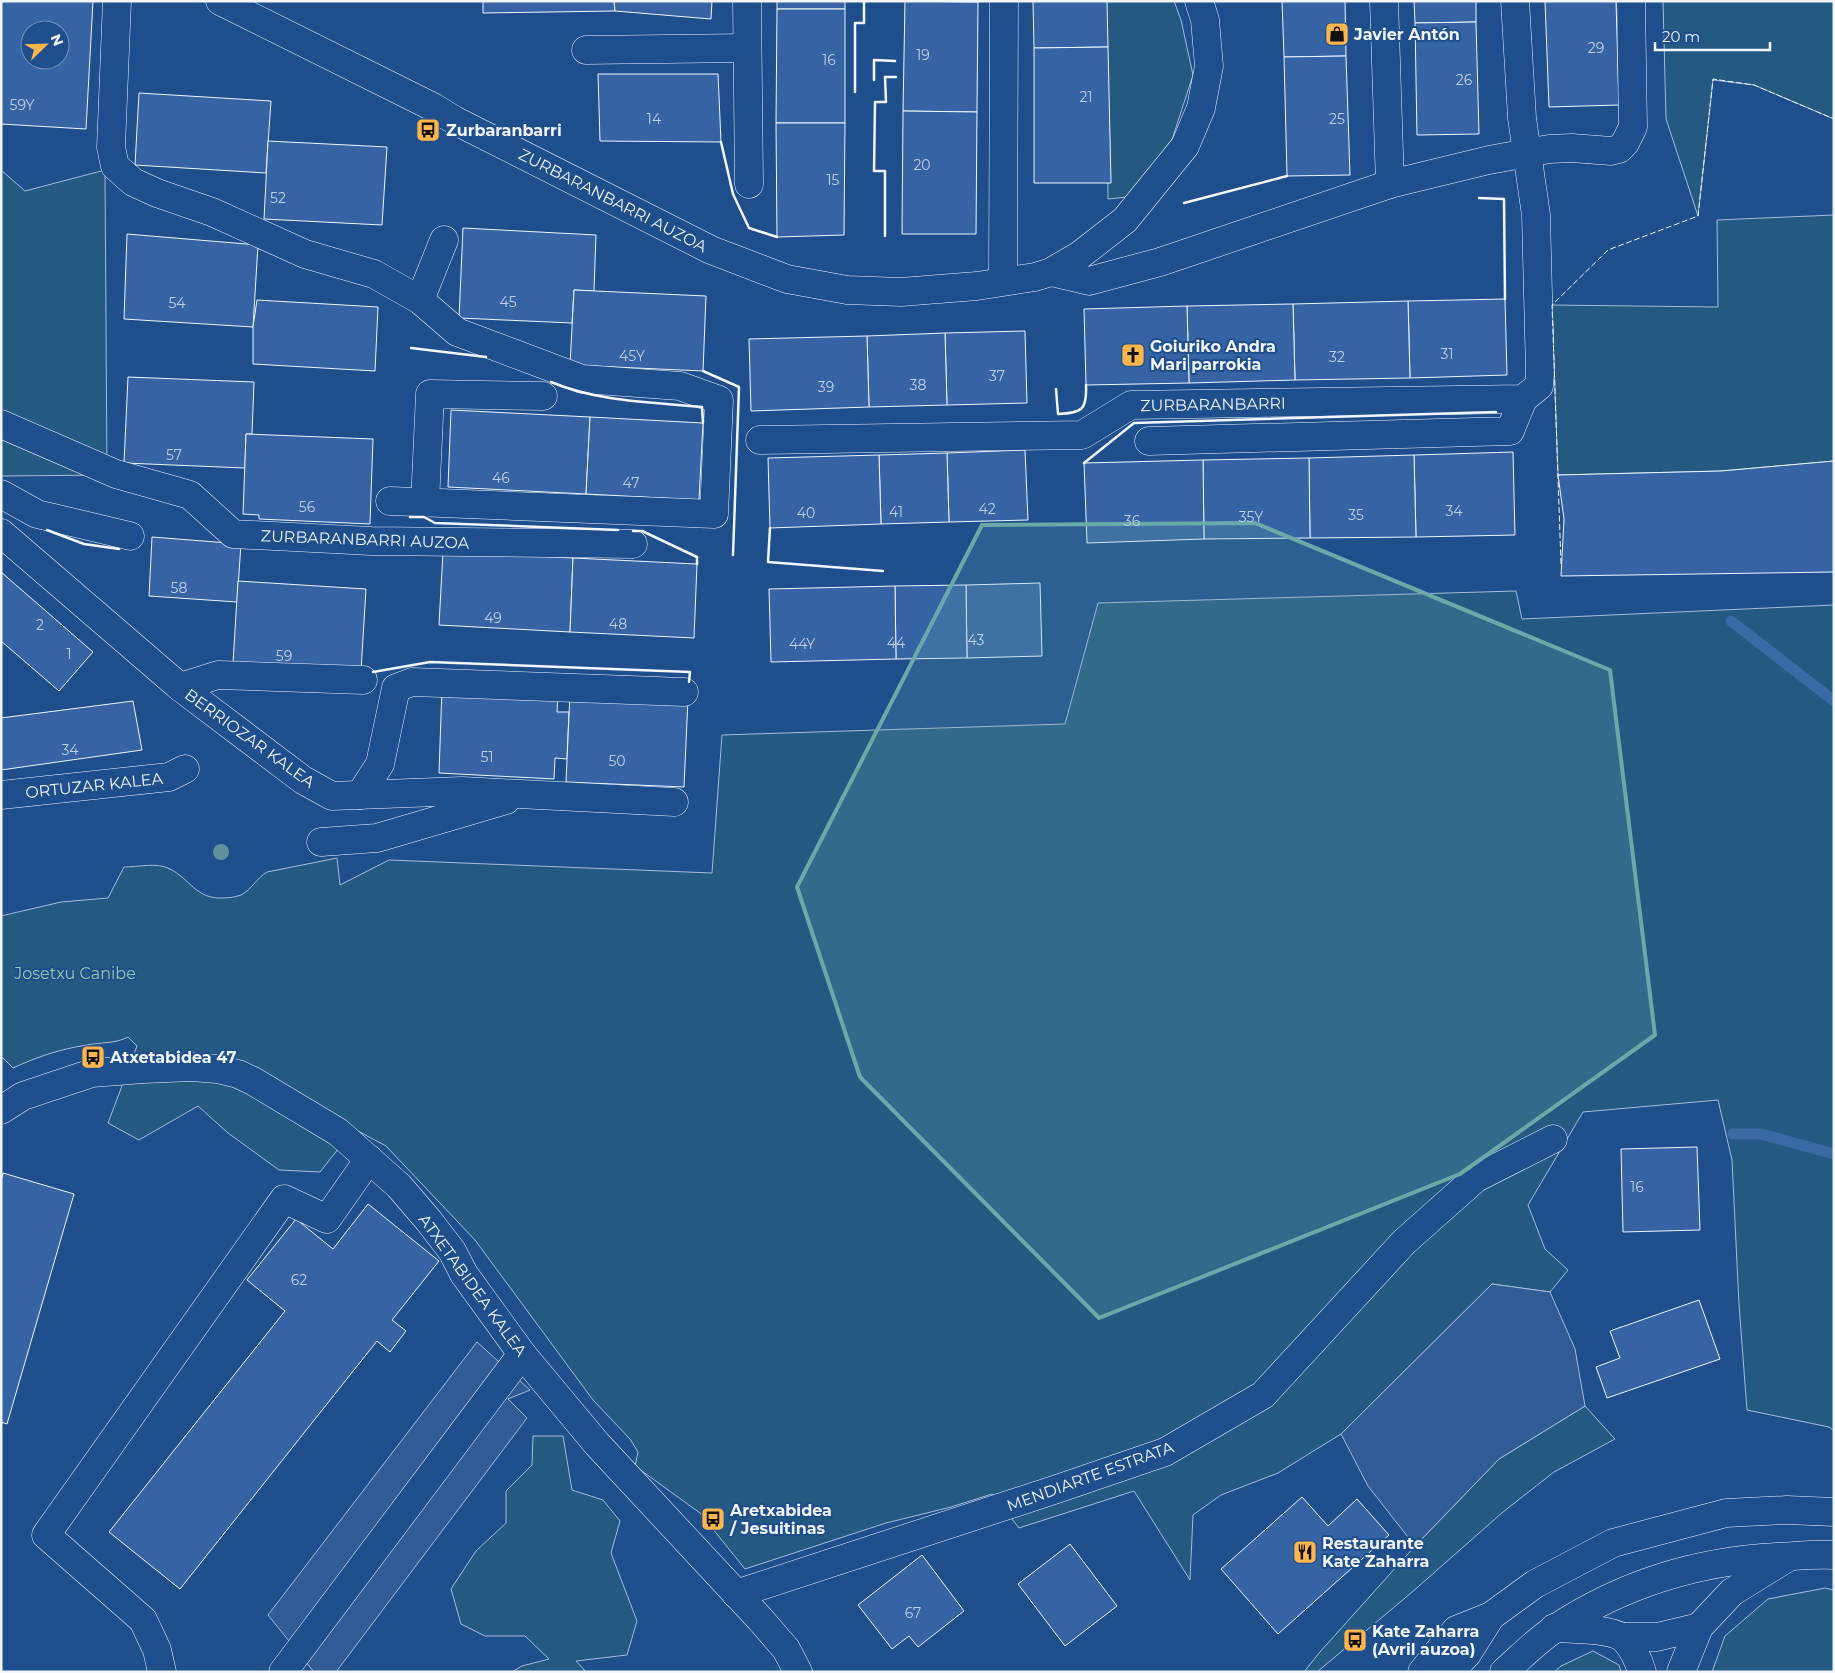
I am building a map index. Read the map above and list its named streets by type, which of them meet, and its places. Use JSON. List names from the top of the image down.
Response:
{
  "streets": {
    "street": [
      "ZURBARANBARRI AUZOA",
      "ZURBARANBARRI",
      "BERRIOZAR KALEA",
      "ORTUZAR KALEA",
      "ATXETABIDEA KALEA",
      "MENDIARTE ESTRATA"
    ]
  },
  "crossings": [
    ["ATXETABIDEA KALEA", "MENDIARTE ESTRATA"]
  ],
  "parks": ["Josetxu Canibe"],
  "places": {
    "shop": ["Javier Antón"],
    "bus stop": [
      "Zurbaranbarri",
      "Atxetabidea 47",
      "Aretxabidea / Jesuitinas",
      "Kate Zaharra (Avril auzoa)"
    ],
    "church": ["Goiuriko Andra Mari parrokia"],
    "restaurant": ["Restaurante Kate Zaharra"]
  },
  "house_numbers": [
    "29",
    "19",
    "16",
    "26",
    "21",
    "59Y",
    "14",
    "25",
    "20",
    "15",
    "52",
    "45",
    "54",
    "31",
    "45Y",
    "32",
    "37",
    "38",
    "39",
    "57",
    "46",
    "47",
    "56",
    "42",
    "34",
    "41",
    "40",
    "35",
    "35Y",
    "36",
    "58",
    "49",
    "48",
    "2",
    "43",
    "44",
    "44Y",
    "1",
    "59",
    "34",
    "51",
    "50",
    "16",
    "62",
    "67"
  ],
  "scale_bar": "20 m",
  "north": "top right"
}
